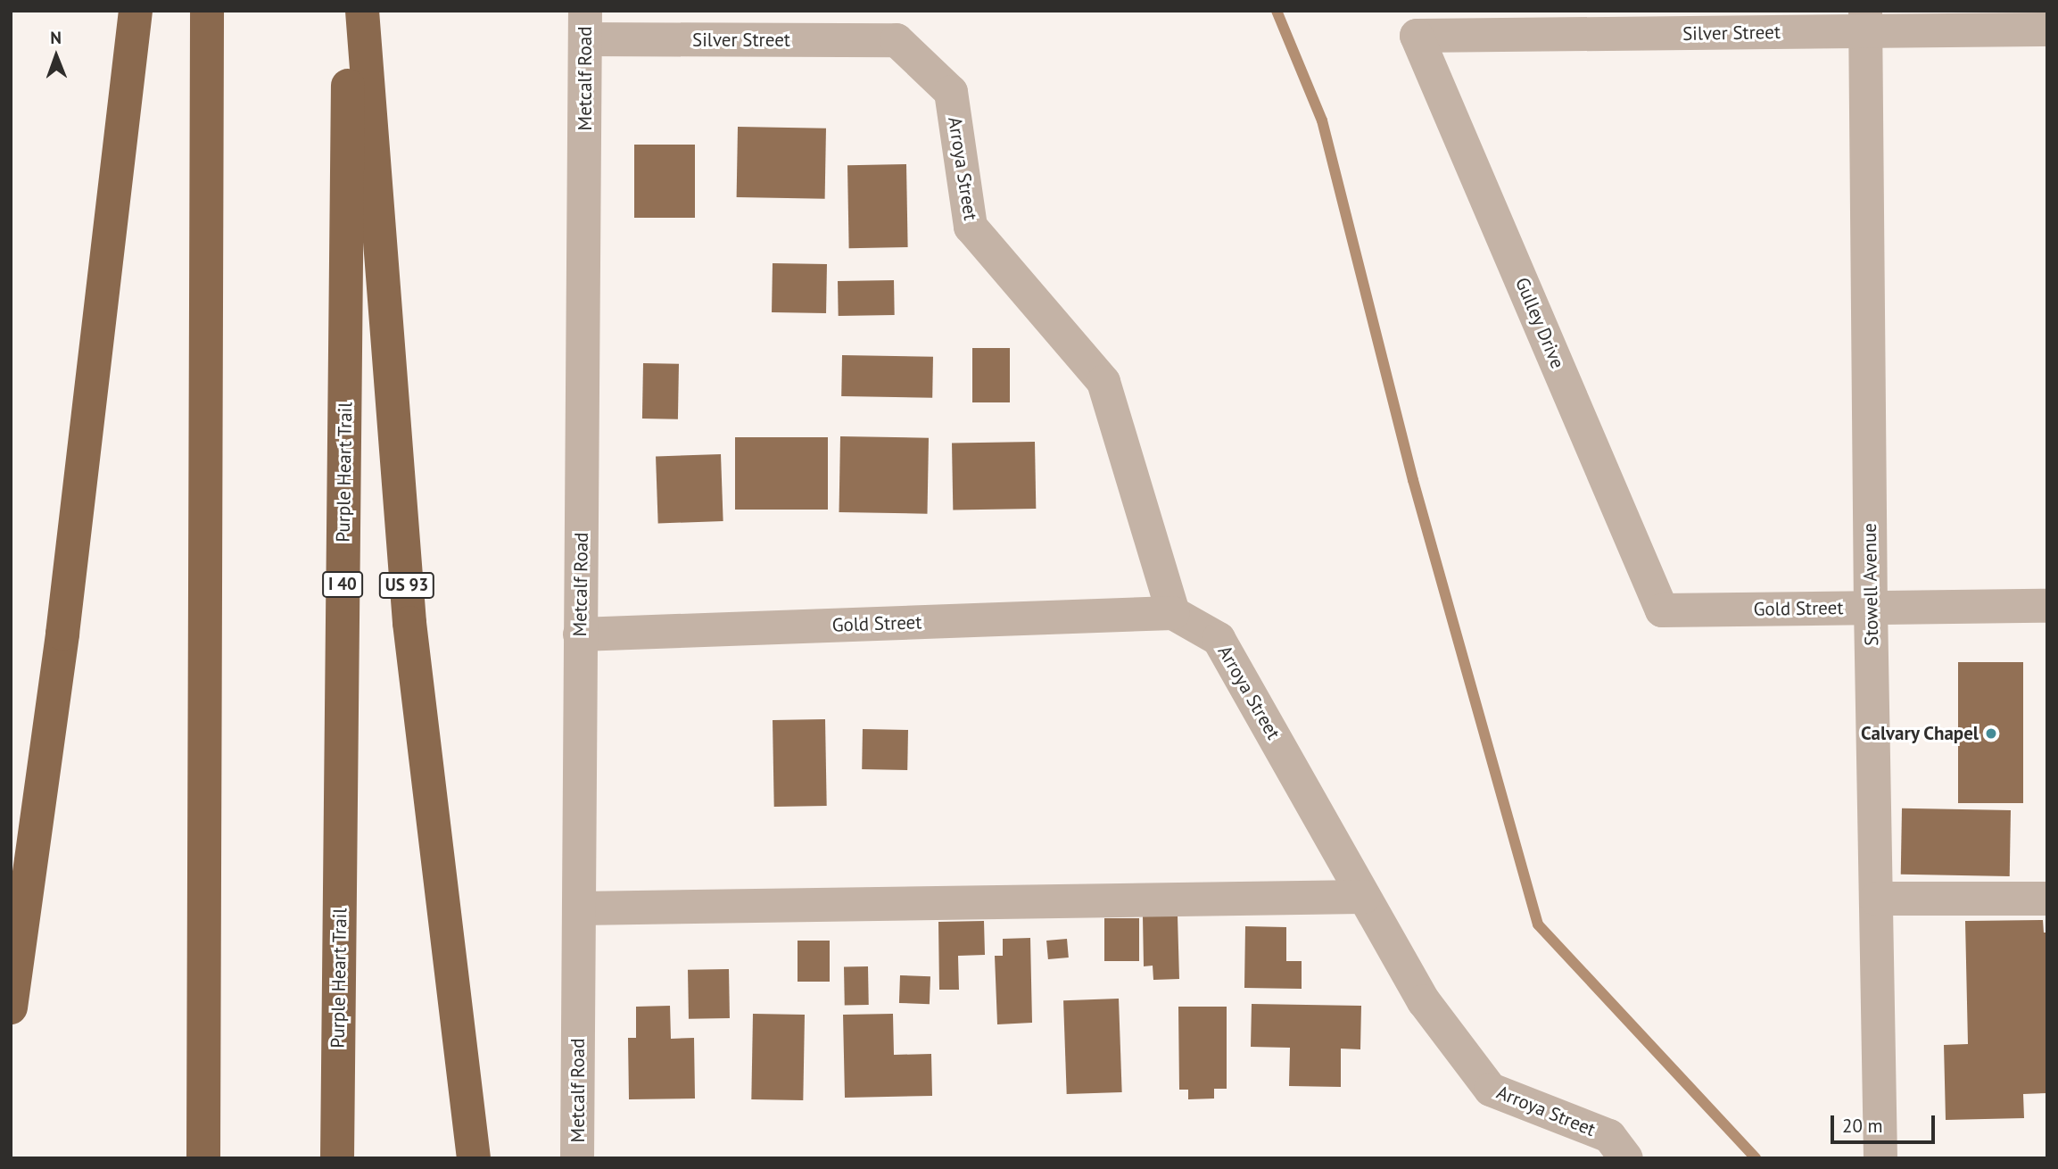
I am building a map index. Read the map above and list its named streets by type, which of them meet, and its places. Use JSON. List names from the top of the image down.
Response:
{
  "streets": {
    "highway": ["Purple Heart Trail", "I 40", "US 93"],
    "street": [
      "Silver Street",
      "Metcalf Road",
      "Arroya Street",
      "Gulley Drive",
      "Stowell Avenue",
      "Gold Street"
    ]
  },
  "crossings": [
    ["Silver Street", "Metcalf Road"],
    ["Silver Street", "Arroya Street"],
    ["Silver Street", "Gulley Drive"],
    ["Silver Street", "Stowell Avenue"],
    ["Metcalf Road", "Gold Street"],
    ["Arroya Street", "Gold Street"],
    ["Gulley Drive", "Gold Street"],
    ["Stowell Avenue", "Gold Street"]
  ],
  "places": ["Calvary Chapel"],
  "scale_bar": "20 m",
  "north": "top"
}
